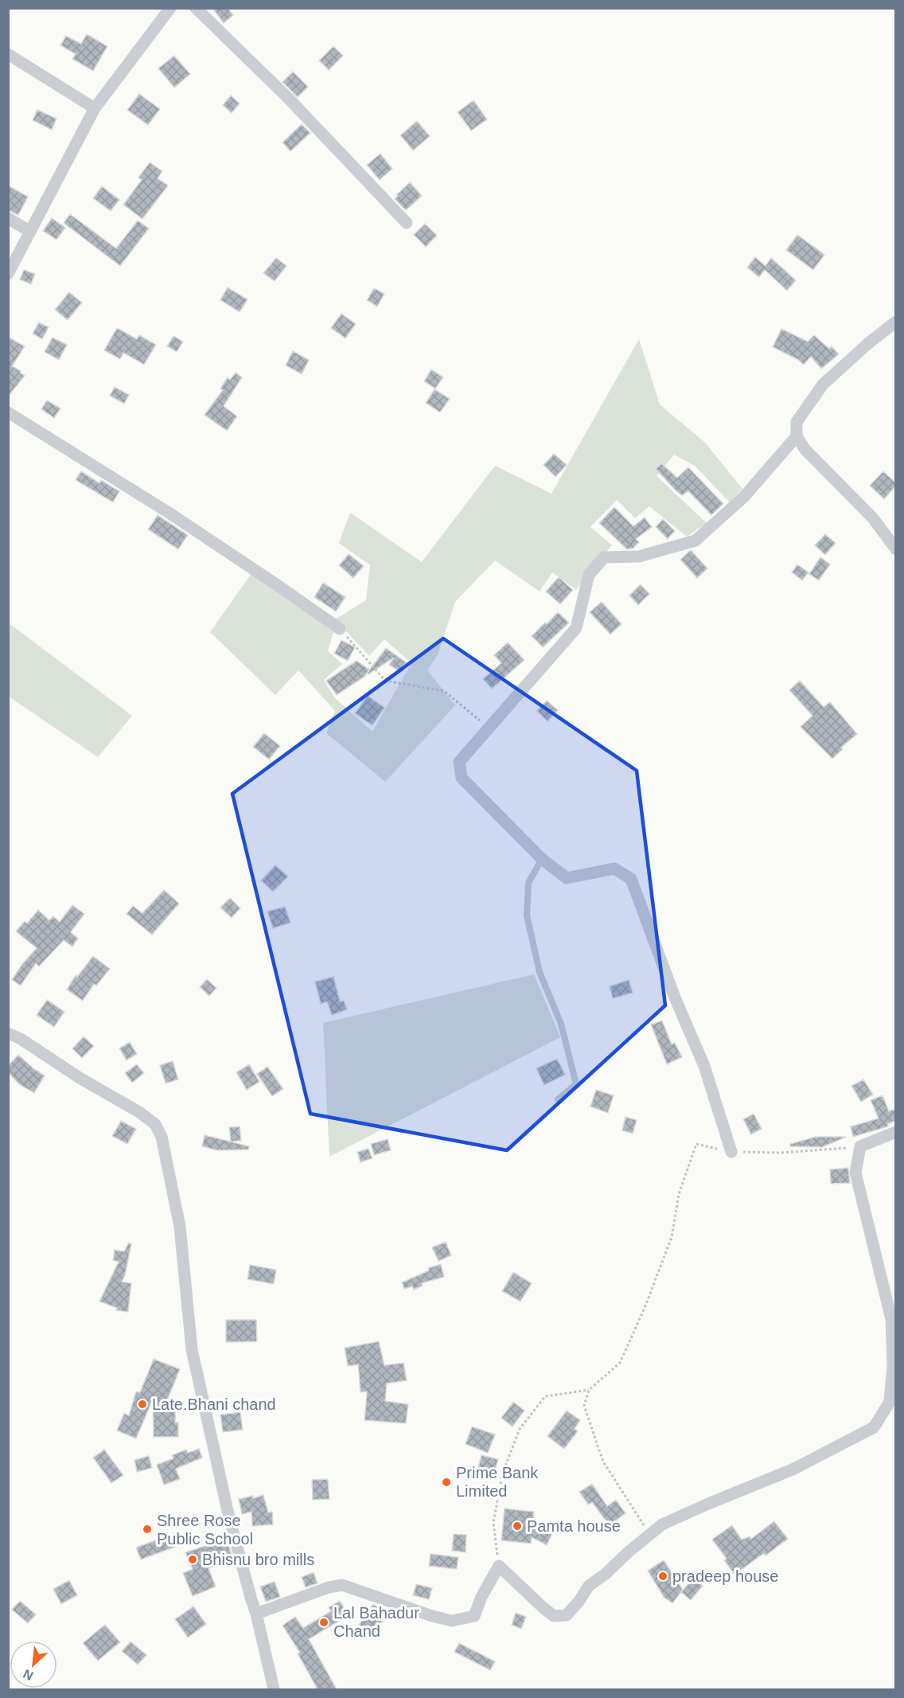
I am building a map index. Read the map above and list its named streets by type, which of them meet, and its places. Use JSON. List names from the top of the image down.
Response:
{
  "places": [
    "Late.Bhani chand",
    "Prime Bank Limited",
    "Pamta house",
    "Shree Rose Public School",
    "Bhisnu bro mills",
    "pradeep house",
    "Lal Bahadur Chand"
  ],
  "north": "bottom left"
}
